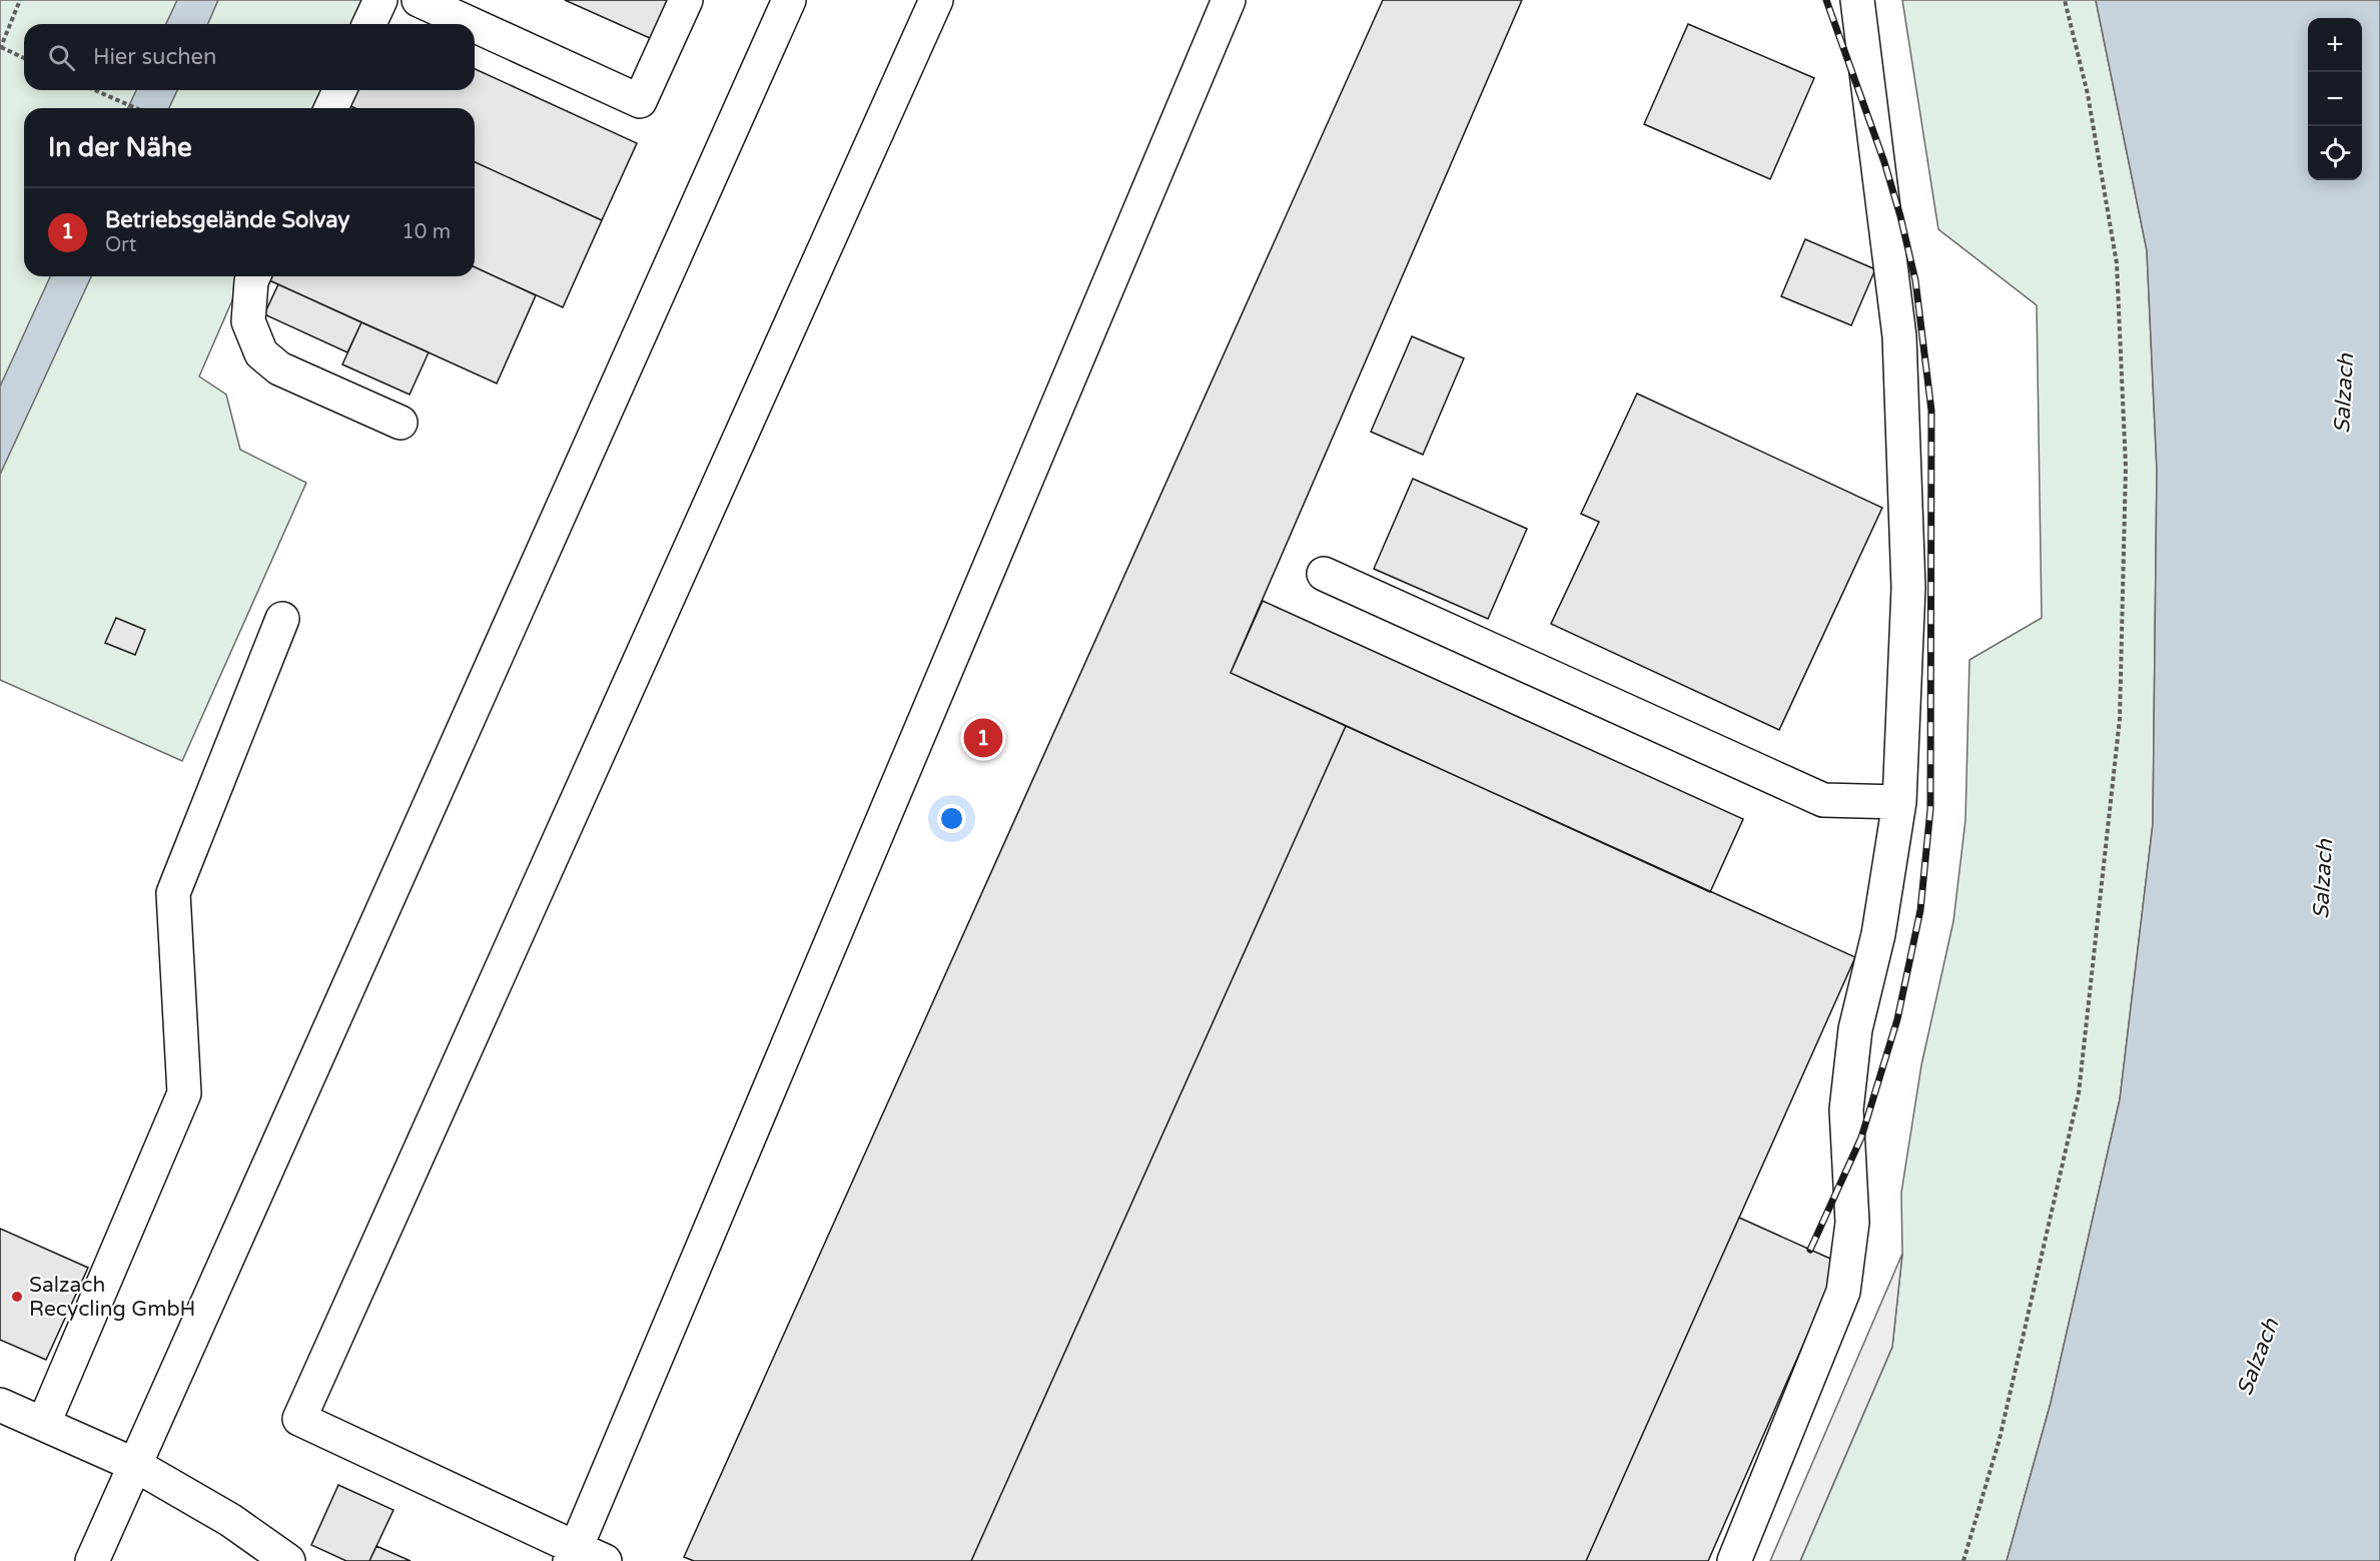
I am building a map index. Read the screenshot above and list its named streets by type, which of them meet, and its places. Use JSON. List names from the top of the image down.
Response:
{
  "water": ["Salzach"],
  "places": ["Salzach Recycling GmbH"],
  "page": {
    "map_buttons": ["+", "−"],
    "search": "Hier suchen",
    "heading": "In der Nähe",
    "list": [
      {
        "mark": "1",
        "name": "Betriebsgelände Solvay",
        "note": "Ort",
        "value": "10 m"
      }
    ],
    "pins": "1"
  }
}
